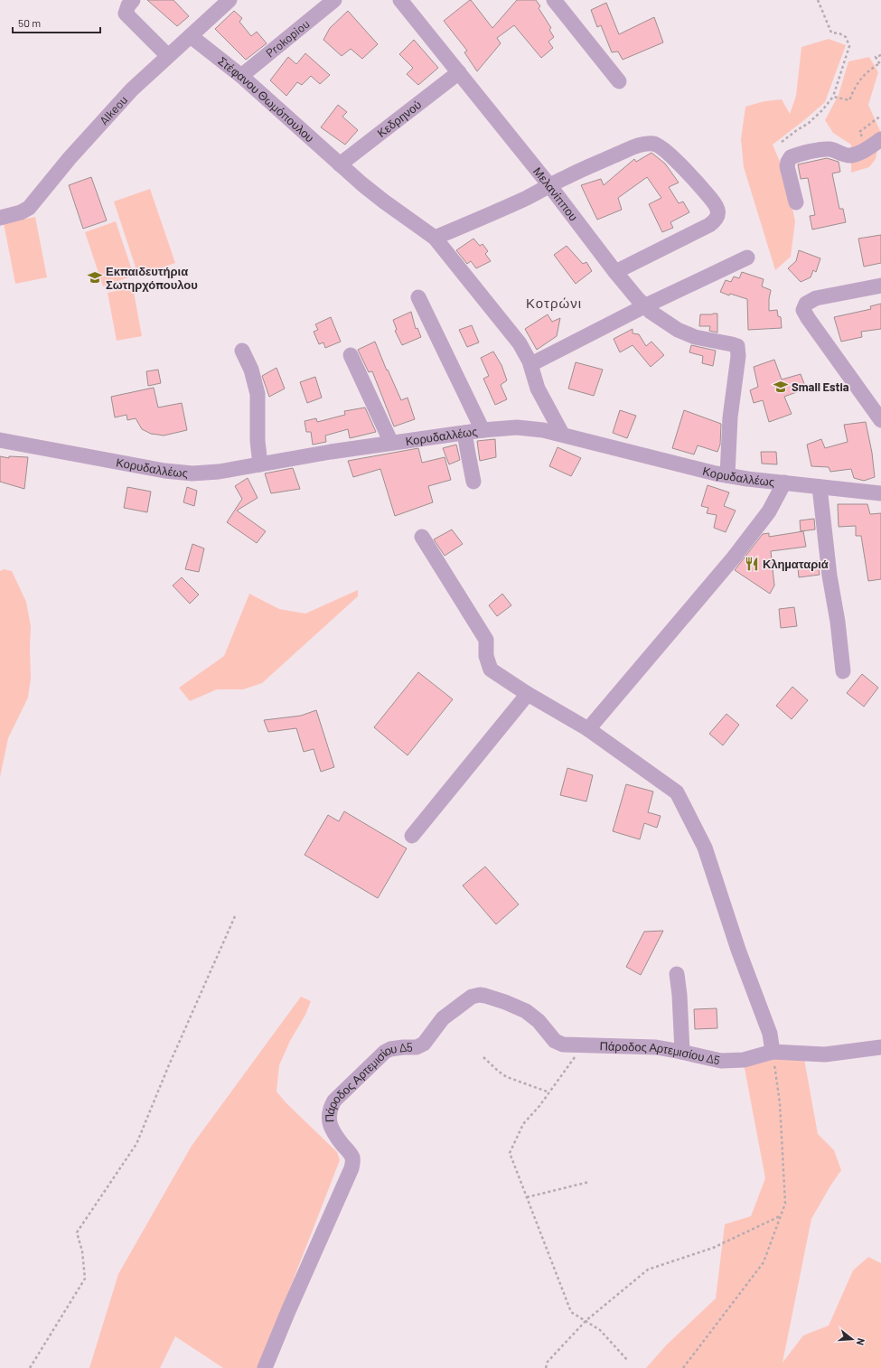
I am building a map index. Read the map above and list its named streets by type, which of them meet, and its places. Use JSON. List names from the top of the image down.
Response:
{
  "streets": {
    "street": [
      "Prokopiou",
      "Στέφανου Θωμόπουλου",
      "Alkeou",
      "Κεδρηνού",
      "Μελανίππου",
      "Κορυδαλλέως",
      "Πάροδος Αρτεμισίου Δ5"
    ]
  },
  "crossings": [
    ["Prokopiou", "Στέφανου Θωμόπουλου"],
    ["Στέφανου Θωμόπουλου", "Alkeou"],
    ["Στέφανου Θωμόπουλου", "Κεδρηνού"],
    ["Στέφανου Θωμόπουλου", "Κορυδαλλέως"],
    ["Κεδρηνού", "Μελανίππου"],
    ["Μελανίππου", "Κορυδαλλέως"]
  ],
  "districts": ["Κοτρώνι"],
  "places": {
    "school or university": ["Εκπαιδευτήρια Σωτηρχόπουλου", "Small Estia"],
    "restaurant": ["Κληματαριά"]
  },
  "scale_bar": "50 m",
  "north": "right"
}
